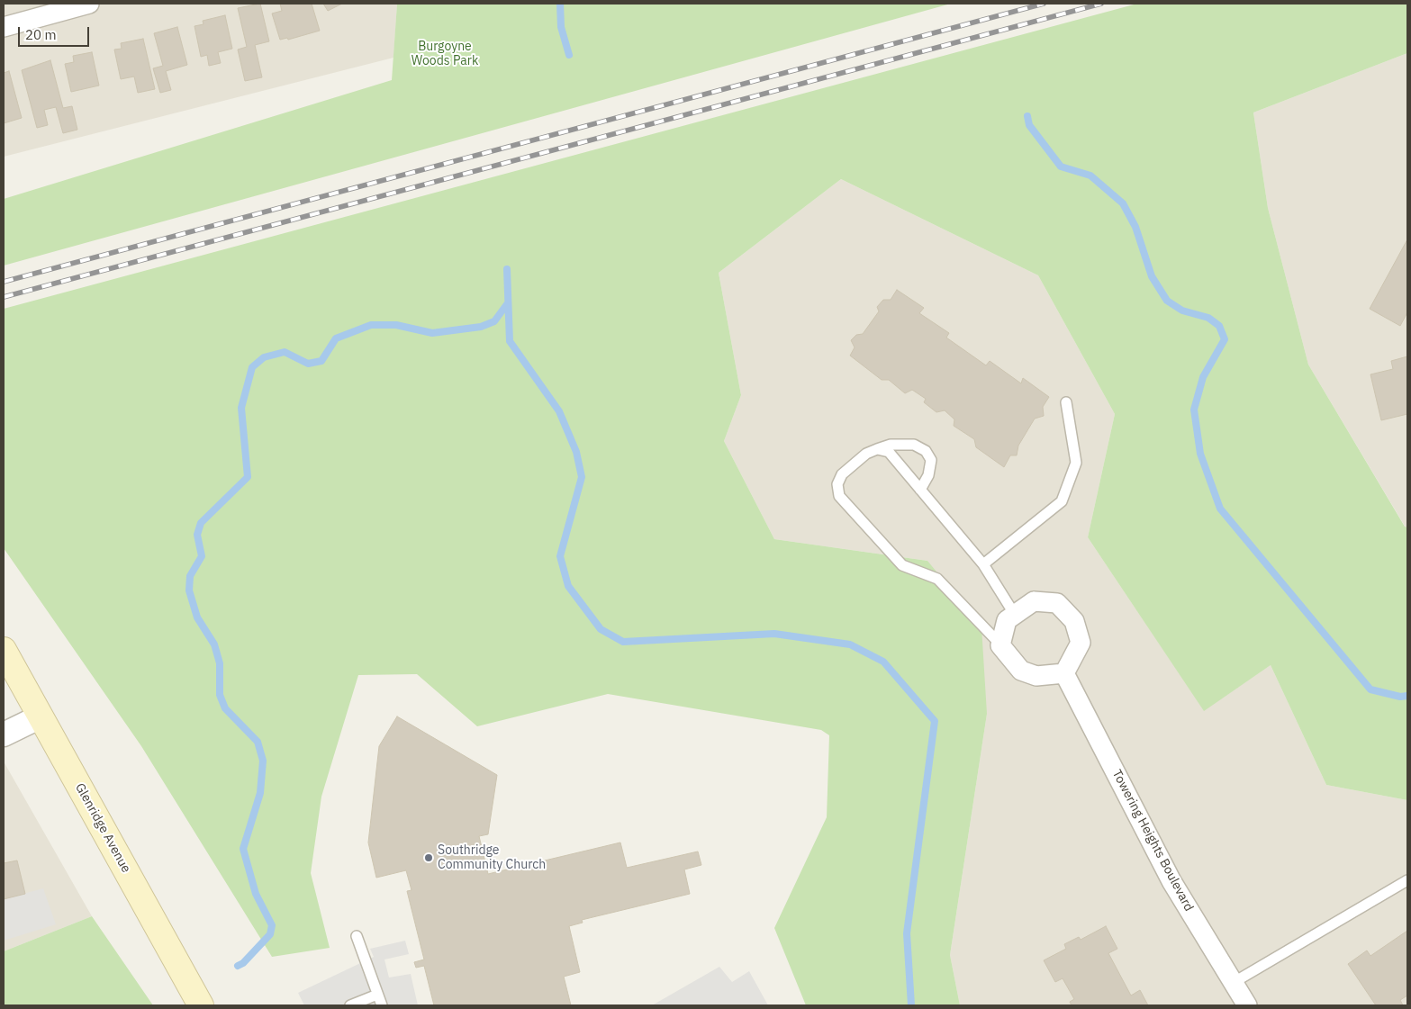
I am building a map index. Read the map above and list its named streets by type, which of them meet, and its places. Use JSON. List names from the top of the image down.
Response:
{
  "streets": {
    "main road": ["Glenridge Avenue"],
    "street": ["Towering Heights Boulevard"]
  },
  "parks": ["Burgoyne Woods Park"],
  "places": ["Southridge Community Church"],
  "scale_bar": "20 m"
}
